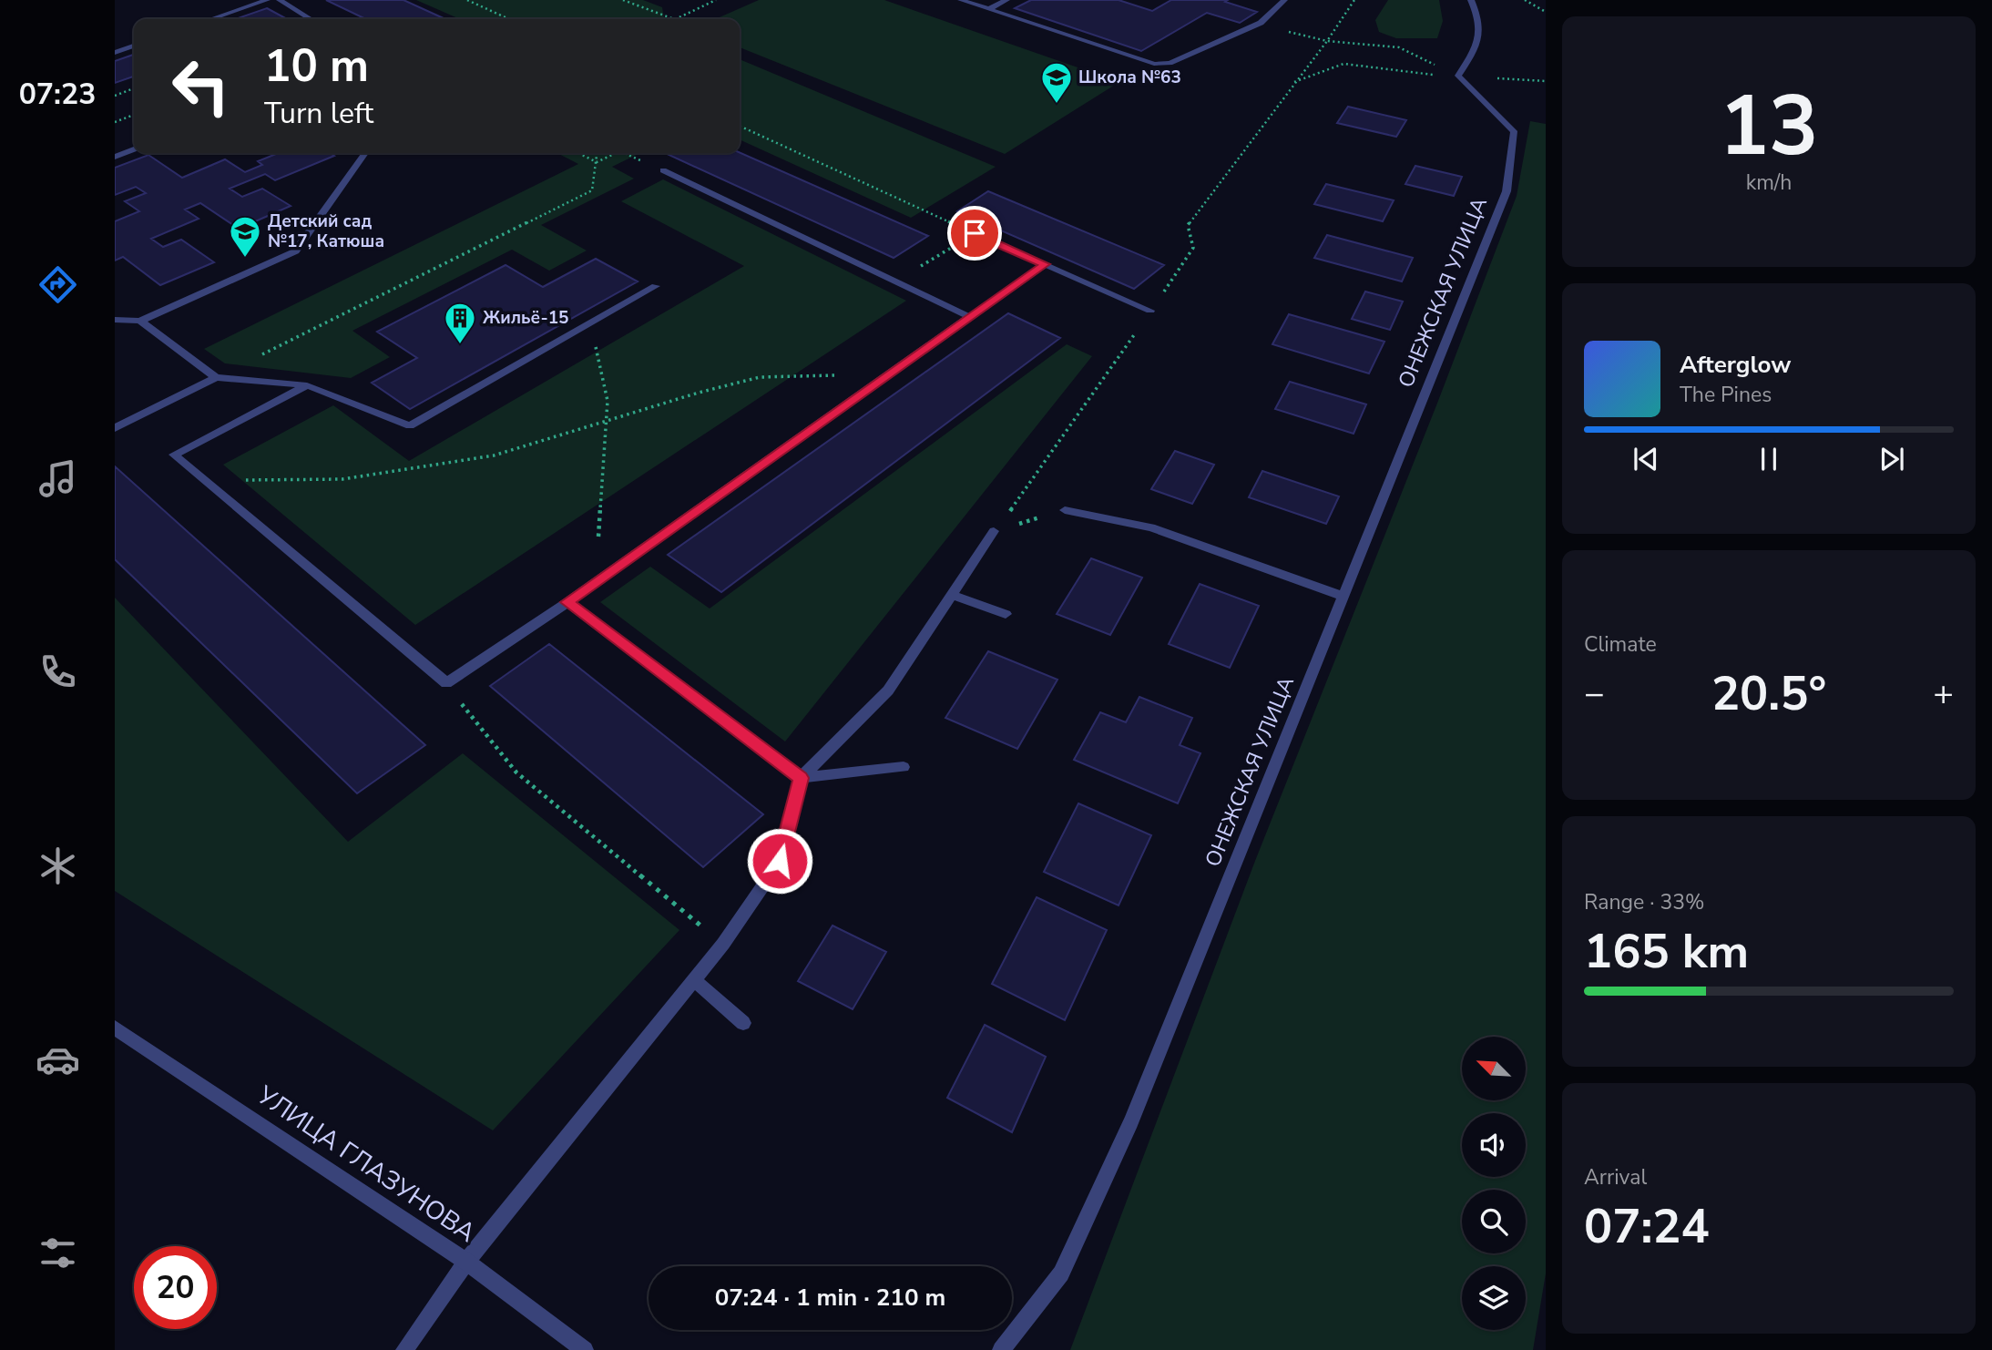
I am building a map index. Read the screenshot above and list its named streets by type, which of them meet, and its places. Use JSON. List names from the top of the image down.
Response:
{
  "streets": {
    "street": ["ОНЕЖСКАЯ УЛИЦА", "УЛИЦА ГЛАЗУНОВА"]
  },
  "places": {
    "school or university": ["Школа №63", "Детский сад №17, Катюша"],
    "building": ["Жильё-15"]
  },
  "north": "top left",
  "page": {
    "tabs": "07:23",
    "tile": [
      ["13", "km/h"],
      "Climate",
      ["Range · 33%", "165 km"],
      ["Arrival", "07:24"]
    ],
    "turn": ["10 m", "Turn left"],
    "song": ["Afterglow", "The Pines"],
    "heat": ["−", "20.5°", "+"],
    "limit": "20",
    "trip": "07:24 · 1 min · 210 m"
  }
}
